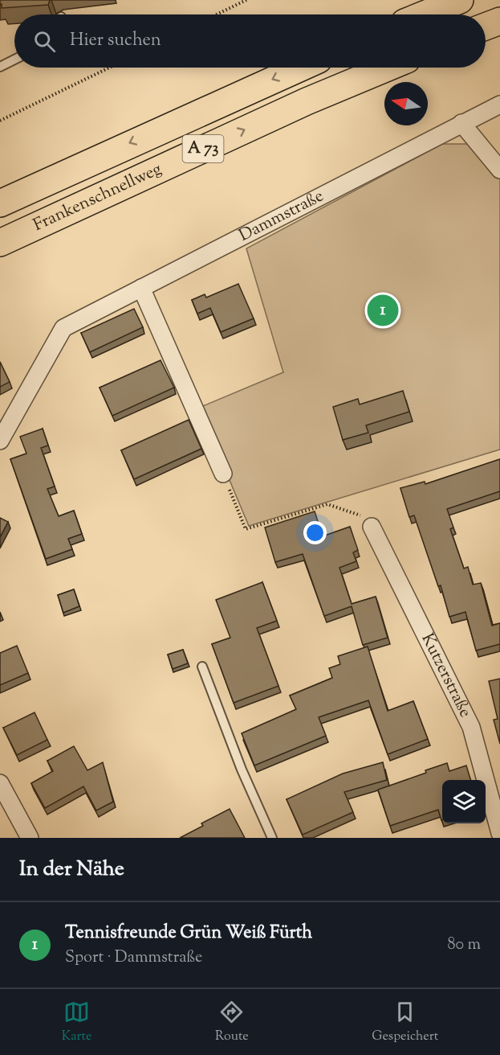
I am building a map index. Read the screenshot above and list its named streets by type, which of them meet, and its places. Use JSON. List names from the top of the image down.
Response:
{
  "streets": {
    "highway": ["A 73", "Frankenschnellweg"],
    "street": ["Dammstraße", "Kutzerstraße"]
  },
  "north": "left",
  "page": {
    "search": "Hier suchen",
    "pins": "1",
    "heading": "In der Nähe",
    "list": [
      {
        "mark": "1",
        "name": "Tennisfreunde Grün Weiß Fürth",
        "note": "Sport · Dammstraße",
        "value": "80 m"
      }
    ],
    "nav": ["Karte", "Route", "Gespeichert"]
  }
}
